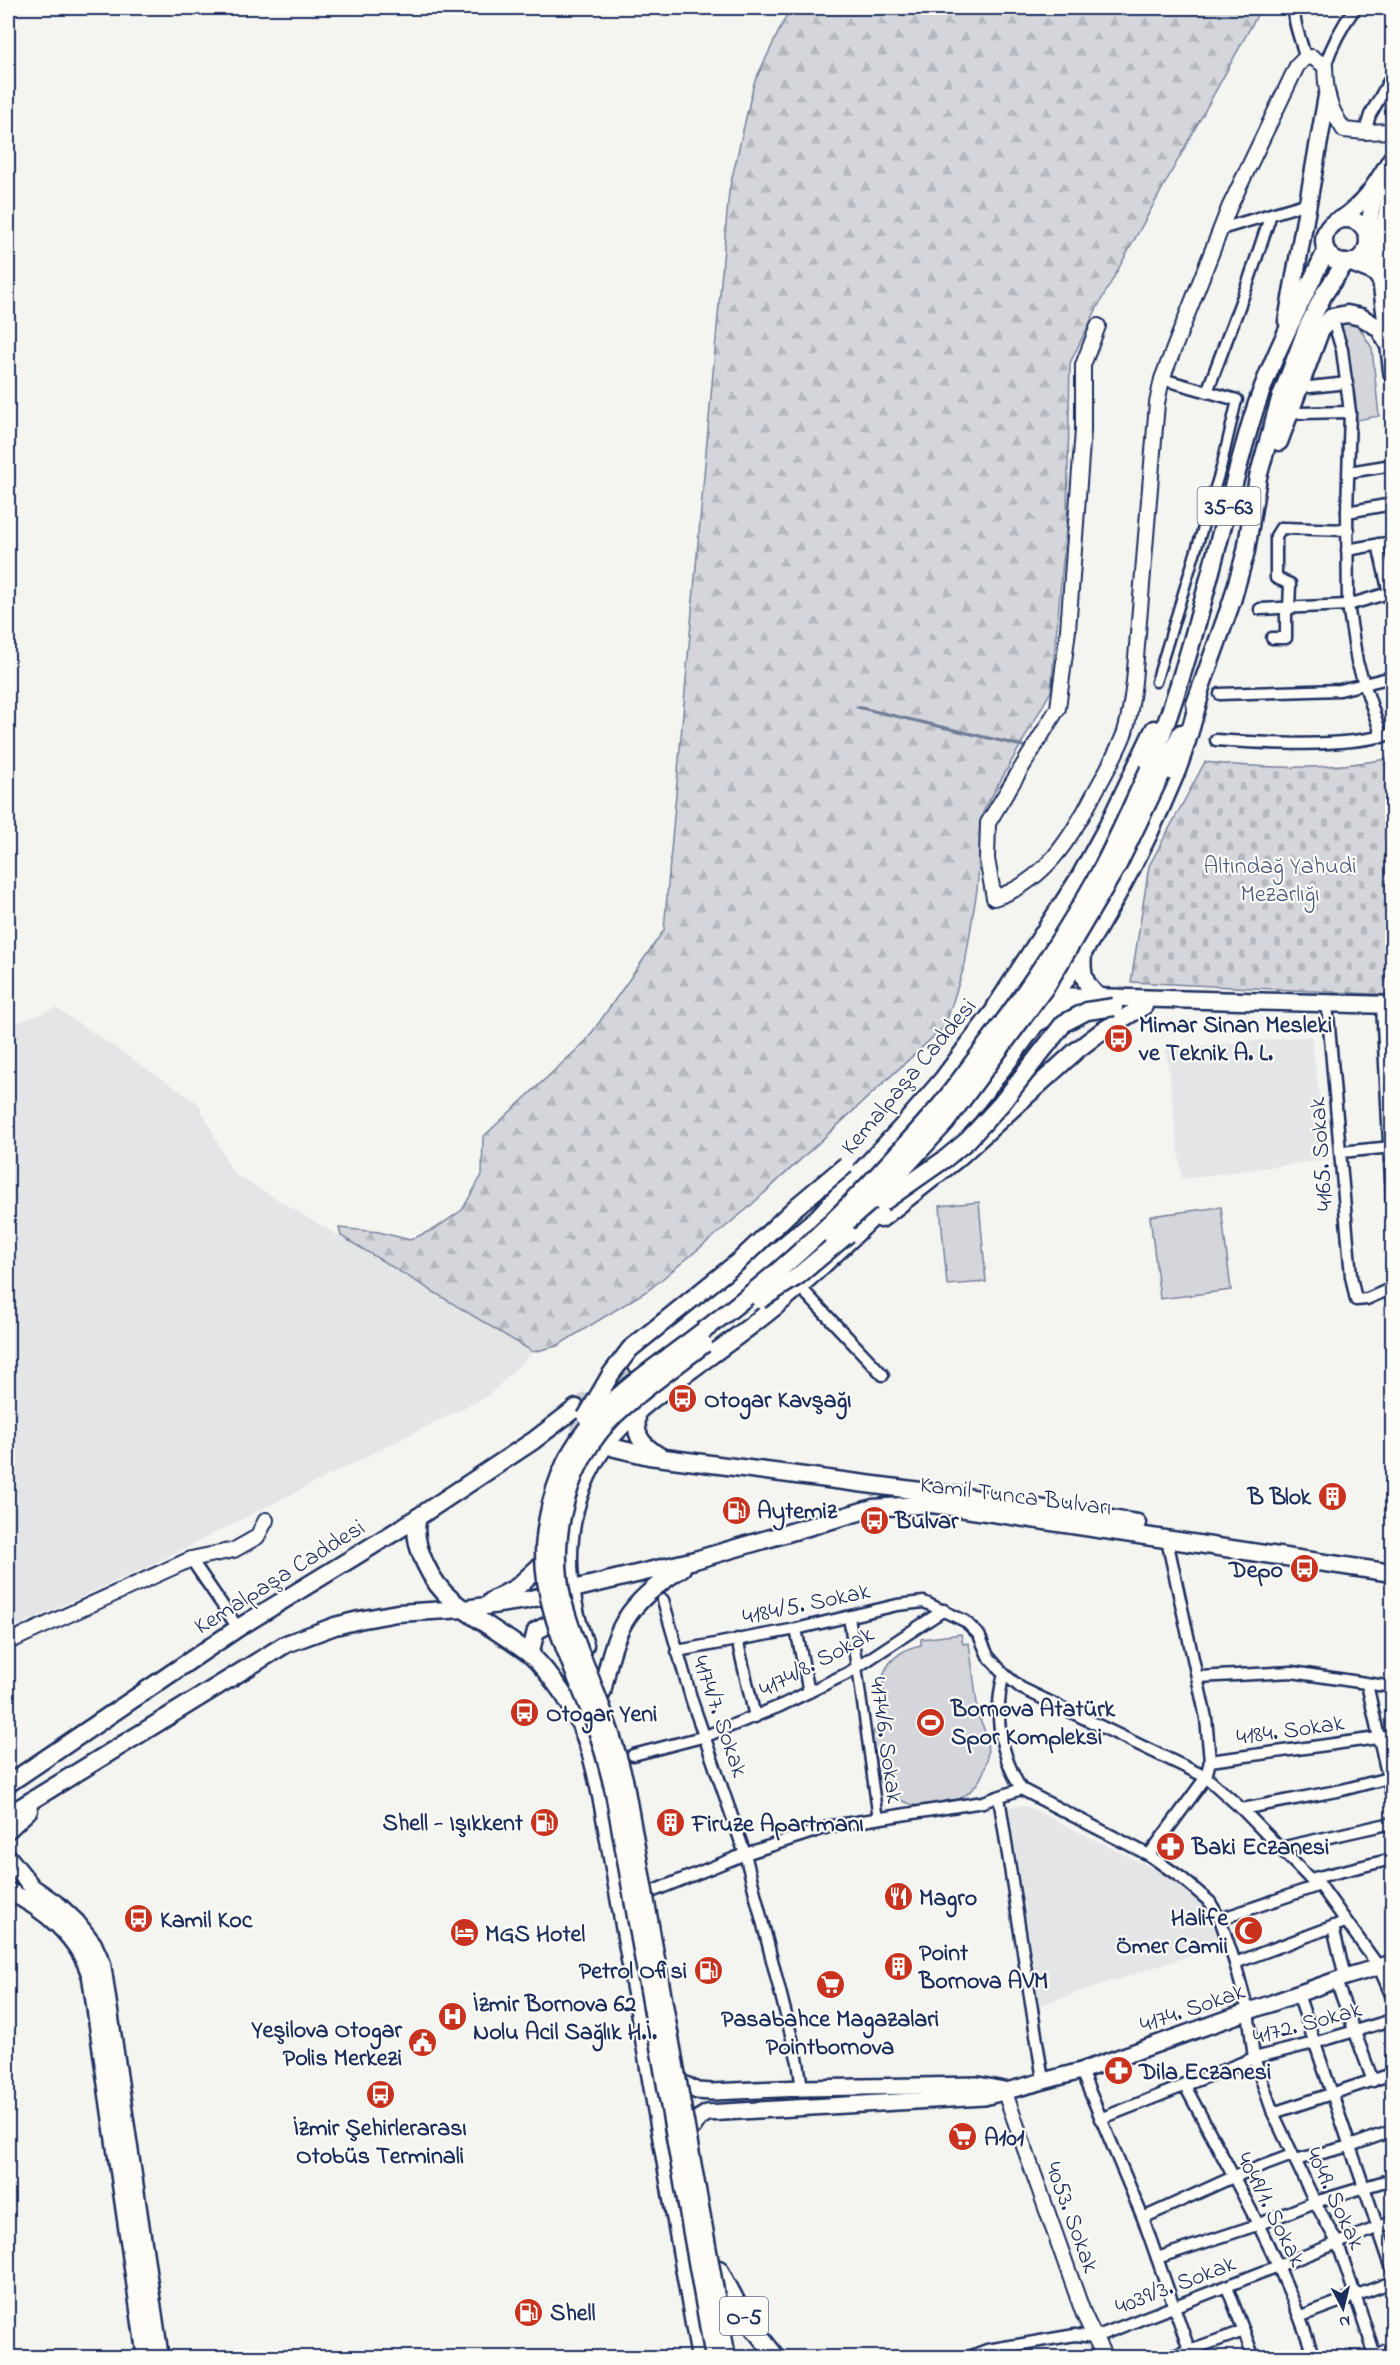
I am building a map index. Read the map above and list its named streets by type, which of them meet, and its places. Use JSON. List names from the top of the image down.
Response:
{
  "streets": {
    "main road": [
      "35-63",
      "Kemalpaşa Caddesi",
      "Kamil Tunca Bulvarı",
      "4174. Sokak",
      "O-5"
    ],
    "street": [
      "4165. Sokak",
      "4184/5. Sokak",
      "4174/8. Sokak",
      "4174/7. Sokak",
      "4184. Sokak",
      "4174/6. Sokak",
      "4172. Sokak",
      "4049. Sokak",
      "4049/1. Sokak",
      "4053. Sokak",
      "4039/3. Sokak"
    ]
  },
  "crossings": [
    ["Kemalpaşa Caddesi", "4165. Sokak"],
    ["4184/5. Sokak", "4174/8. Sokak"],
    ["4184/5. Sokak", "4174/7. Sokak"],
    ["4184/5. Sokak", "4184. Sokak"],
    ["4174/8. Sokak", "4174/7. Sokak"],
    ["4174/8. Sokak", "4174/6. Sokak"],
    ["4174/7. Sokak", "4174. Sokak"],
    ["4174. Sokak", "4049. Sokak"],
    ["4174. Sokak", "4053. Sokak"],
    ["4172. Sokak", "4049. Sokak"],
    ["4172. Sokak", "4049/1. Sokak"],
    ["4049. Sokak", "4039/3. Sokak"],
    ["4049/1. Sokak", "4039/3. Sokak"],
    ["4053. Sokak", "4039/3. Sokak"]
  ],
  "parks": ["Altındağ Yahudi Mezarlığı"],
  "places": {
    "bus stop": [
      "Mimar Sinan Mesleki ve Teknik A. L.",
      "Otogar Kavşağı",
      "Bulvar",
      "Depo",
      "Otogar Yeni",
      "Kamil Koc",
      "İzmir Şehirlerarası Otobüs Terminali"
    ],
    "building": ["B Blok", "Firuze Apartmanı", "Point Bornova AVM"],
    "fuel station": [
      "Aytemiz",
      "Shell - Işıkkent",
      "Petrol Ofisi",
      "Shell"
    ],
    "sports": ["Bornova Atatürk Spor Kompleksi"],
    "pharmacy": ["Baki Eczanesi", "Dila Eczanesi"],
    "restaurant": ["Magro"],
    "mosque": ["Halife Ömer Camii"],
    "hotel": ["MGS Hotel"],
    "supermarket": ["Pasabahce Magazalari Pointbornova", "A101"],
    "hospital": ["İzmir Bornova 62 Nolu Acil Sağlık H.İ."],
    "public building": ["Yeşilova Otogar Polis Merkezi"]
  },
  "north": "bottom"
}
